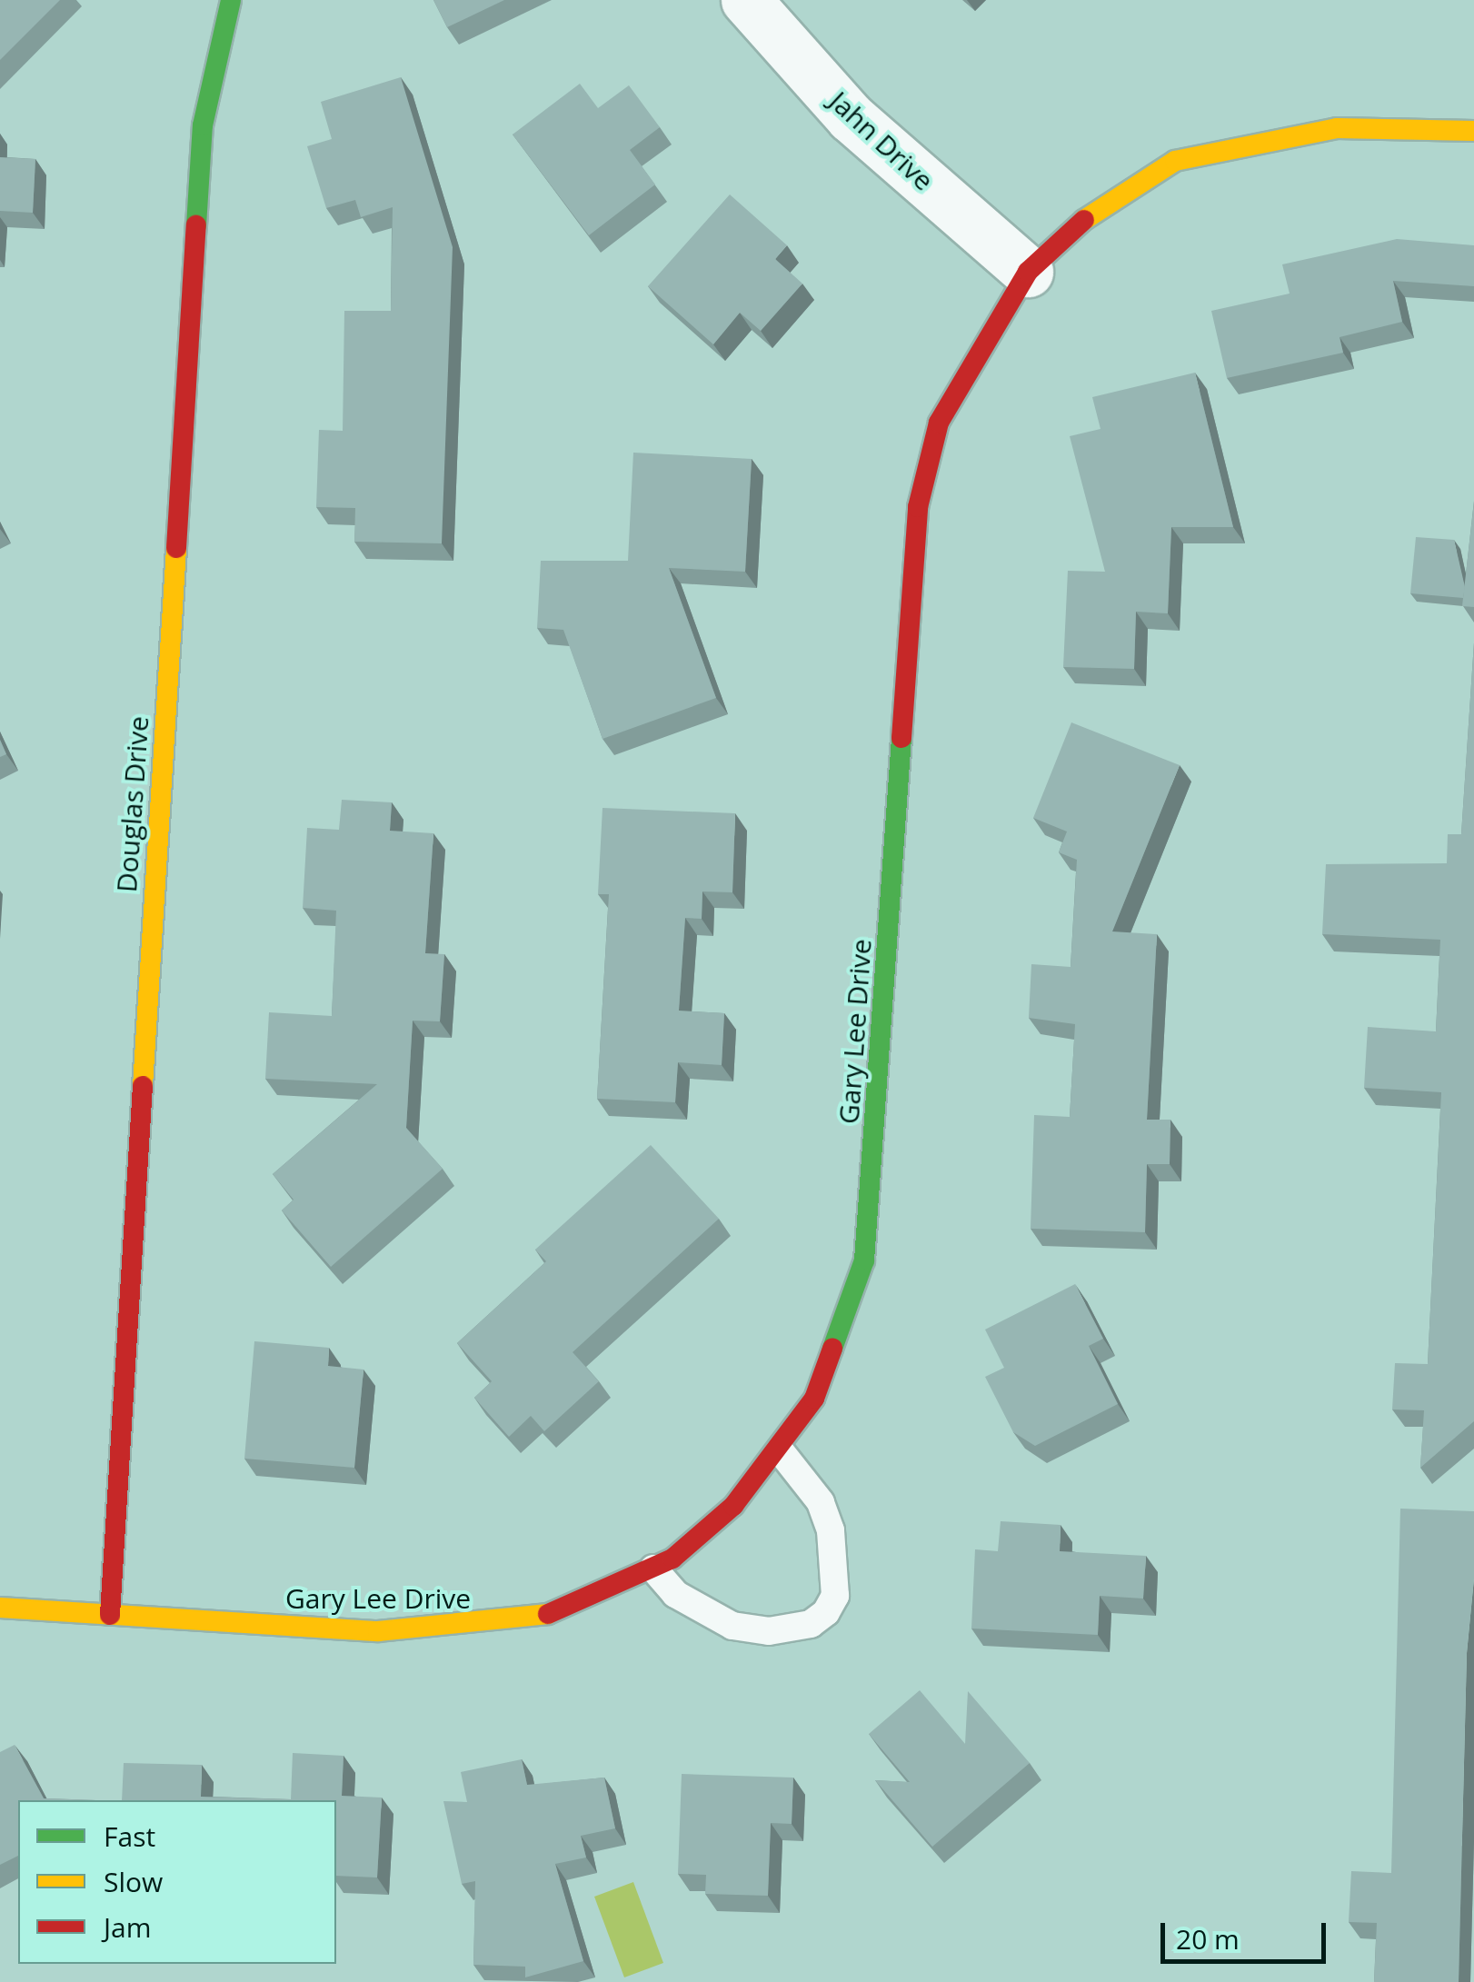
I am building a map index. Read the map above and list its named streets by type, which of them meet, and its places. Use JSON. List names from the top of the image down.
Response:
{
  "streets": {
    "street": ["Jahn Drive", "Douglas Drive", "Gary Lee Drive"]
  },
  "crossings": [
    ["Jahn Drive", "Gary Lee Drive"],
    ["Douglas Drive", "Gary Lee Drive"]
  ],
  "legend": ["Fast", "Slow", "Jam"],
  "scale_bar": "20 m"
}
